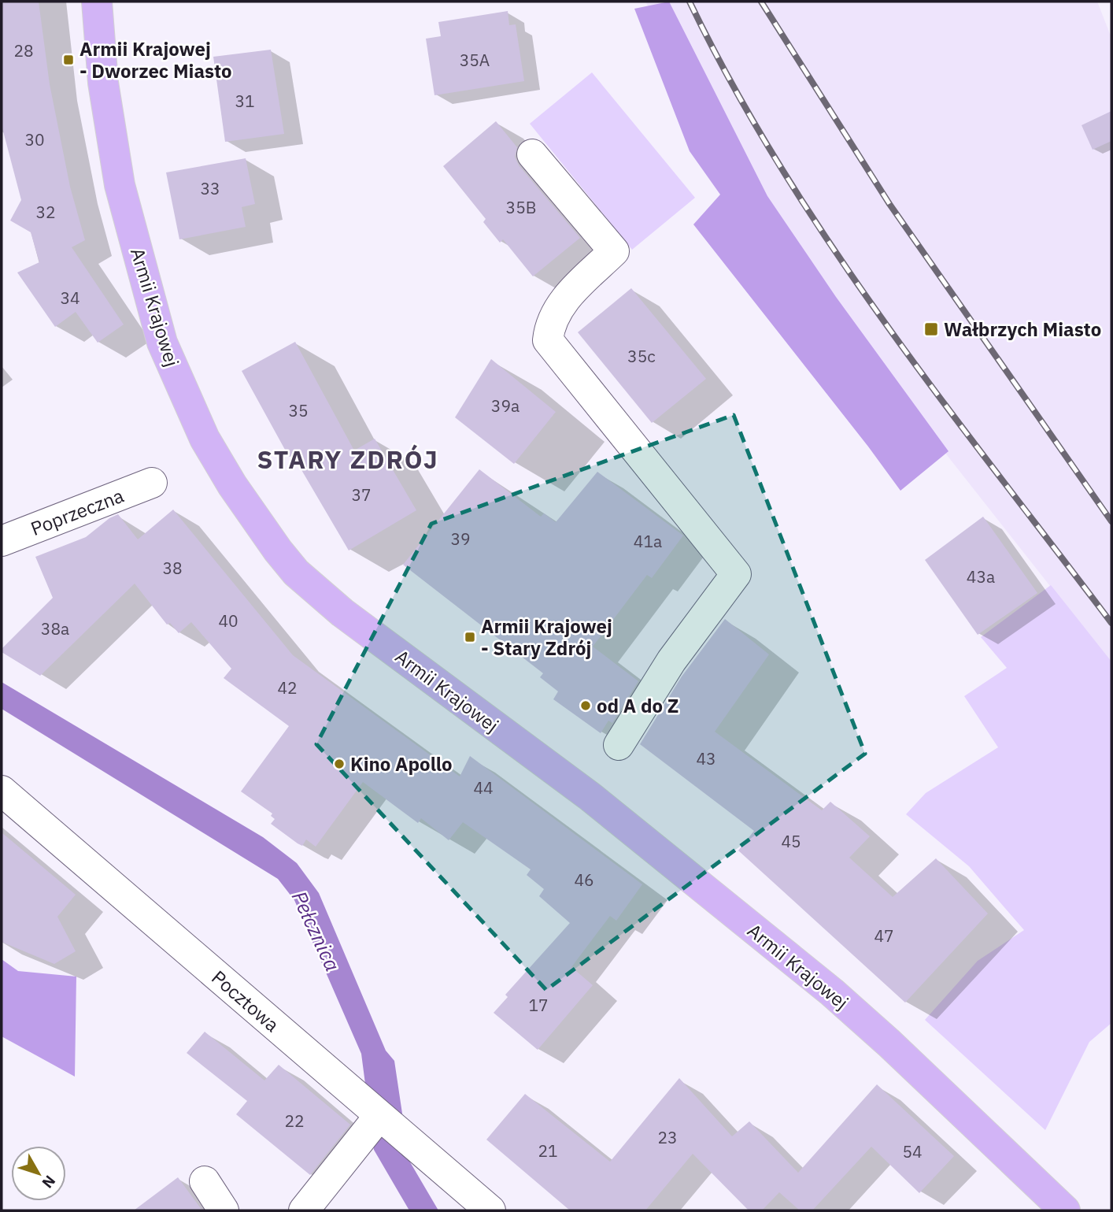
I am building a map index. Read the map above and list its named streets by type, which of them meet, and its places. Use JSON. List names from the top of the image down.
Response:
{
  "streets": {
    "main road": ["Armii Krajowej"],
    "street": ["Poprzeczna", "Pocztowa"]
  },
  "districts": ["STARY ZDRÓJ"],
  "water": ["Pełcznica"],
  "places": {
    "transit": ["Armii Krajowej - Dworzec Miasto", "Wałbrzych Miasto", "Armii Krajowej - Stary Zdrój"],
    "other": ["od A do Z", "Kino Apollo"]
  },
  "house_numbers": [
    "28",
    "35A",
    "31",
    "30",
    "33",
    "35B",
    "32",
    "34",
    "35c",
    "39a",
    "35",
    "37",
    "39",
    "41a",
    "38",
    "43a",
    "40",
    "38a",
    "42",
    "43",
    "44",
    "45",
    "46",
    "47",
    "17",
    "22",
    "23",
    "21",
    "54"
  ],
  "north": "bottom right"
}
